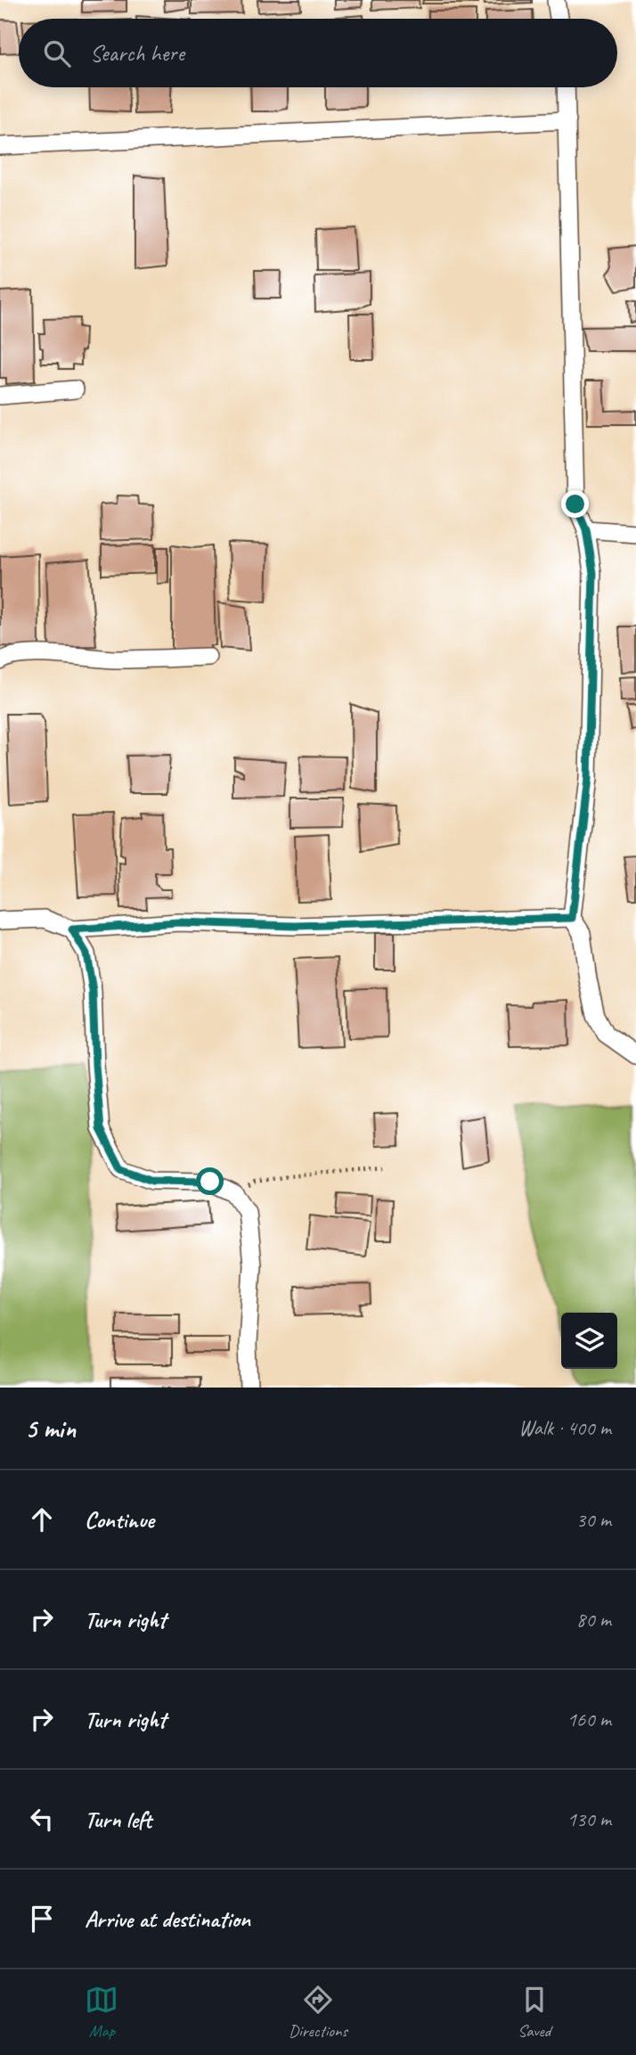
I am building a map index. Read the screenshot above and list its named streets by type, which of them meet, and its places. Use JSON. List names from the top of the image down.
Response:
{
  "page": {
    "search": "Search here",
    "heading": ["5 min", "Walk · 400 m"],
    "list": [
      ["Continue", "30 m"],
      ["Turn right", "80 m"],
      ["Turn right", "160 m"],
      ["Turn left", "130 m"],
      "Arrive at destination"
    ],
    "nav": ["Map", "Directions", "Saved"]
  }
}
